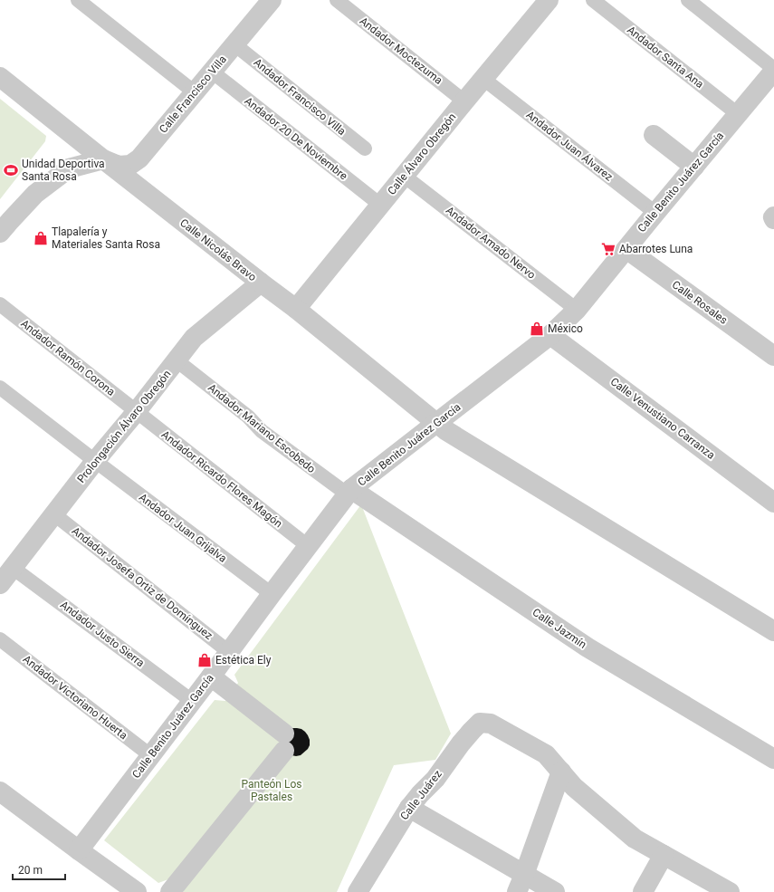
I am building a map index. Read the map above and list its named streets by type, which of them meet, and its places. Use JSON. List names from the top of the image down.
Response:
{
  "streets": {
    "street": [
      "Andador Moctezuma",
      "Andador Santa Ana",
      "Calle Francisco Villa",
      "Andador Francisco Villa",
      "Andador 20 De Noviembre",
      "Andador Juan Álvarez",
      "Calle Álvaro Obregón",
      "Calle Benito Juárez García",
      "Andador Amado Nervo",
      "Calle Nicolás Bravo",
      "Calle Rosales",
      "Andador Ramón Corona",
      "Calle Venustiano Carranza",
      "Prolongación Álvaro Obregón",
      "Andador Mariano Escobedo",
      "Andador Ricardo Flores Magón",
      "Andador Juan Grijalva",
      "Andador Josefa Ortiz de Domínguez",
      "Calle Jazmín",
      "Andador Justo Sierra",
      "Andador Victoriano Huerta",
      "Calle Juárez"
    ]
  },
  "crossings": [
    ["Andador Moctezuma", "Calle Álvaro Obregón"],
    ["Andador Santa Ana", "Calle Benito Juárez García"],
    ["Calle Francisco Villa", "Andador Francisco Villa"],
    ["Calle Francisco Villa", "Andador 20 De Noviembre"],
    ["Calle Francisco Villa", "Calle Nicolás Bravo"],
    ["Andador 20 De Noviembre", "Calle Álvaro Obregón"],
    ["Andador Juan Álvarez", "Calle Álvaro Obregón"],
    ["Andador Juan Álvarez", "Calle Benito Juárez García"],
    ["Calle Álvaro Obregón", "Andador Amado Nervo"],
    ["Calle Álvaro Obregón", "Calle Nicolás Bravo"],
    ["Calle Benito Juárez García", "Andador Amado Nervo"],
    ["Calle Benito Juárez García", "Calle Nicolás Bravo"],
    ["Calle Benito Juárez García", "Calle Rosales"],
    ["Calle Benito Juárez García", "Calle Venustiano Carranza"],
    ["Calle Benito Juárez García", "Andador Mariano Escobedo"],
    ["Calle Benito Juárez García", "Andador Ricardo Flores Magón"],
    ["Calle Benito Juárez García", "Andador Juan Grijalva"],
    ["Calle Benito Juárez García", "Andador Josefa Ortiz de Domínguez"],
    ["Calle Benito Juárez García", "Calle Jazmín"],
    ["Calle Benito Juárez García", "Andador Justo Sierra"],
    ["Calle Benito Juárez García", "Andador Victoriano Huerta"],
    ["Calle Nicolás Bravo", "Prolongación Álvaro Obregón"],
    ["Andador Ramón Corona", "Prolongación Álvaro Obregón"],
    ["Andador Ramón Corona", "Andador Ricardo Flores Magón"],
    ["Prolongación Álvaro Obregón", "Andador Mariano Escobedo"],
    ["Prolongación Álvaro Obregón", "Andador Ricardo Flores Magón"],
    ["Prolongación Álvaro Obregón", "Andador Juan Grijalva"],
    ["Prolongación Álvaro Obregón", "Andador Josefa Ortiz de Domínguez"],
    ["Prolongación Álvaro Obregón", "Andador Justo Sierra"],
    ["Andador Mariano Escobedo", "Calle Jazmín"]
  ],
  "parks": ["Panteón Los Pastales"],
  "places": {
    "sports": ["Unidad Deportiva Santa Rosa"],
    "shop": ["Tlapalería y Materiales Santa Rosa", "México", "Estética Ely"],
    "supermarket": ["Abarrotes Luna"]
  },
  "scale_bar": "20 m"
}
